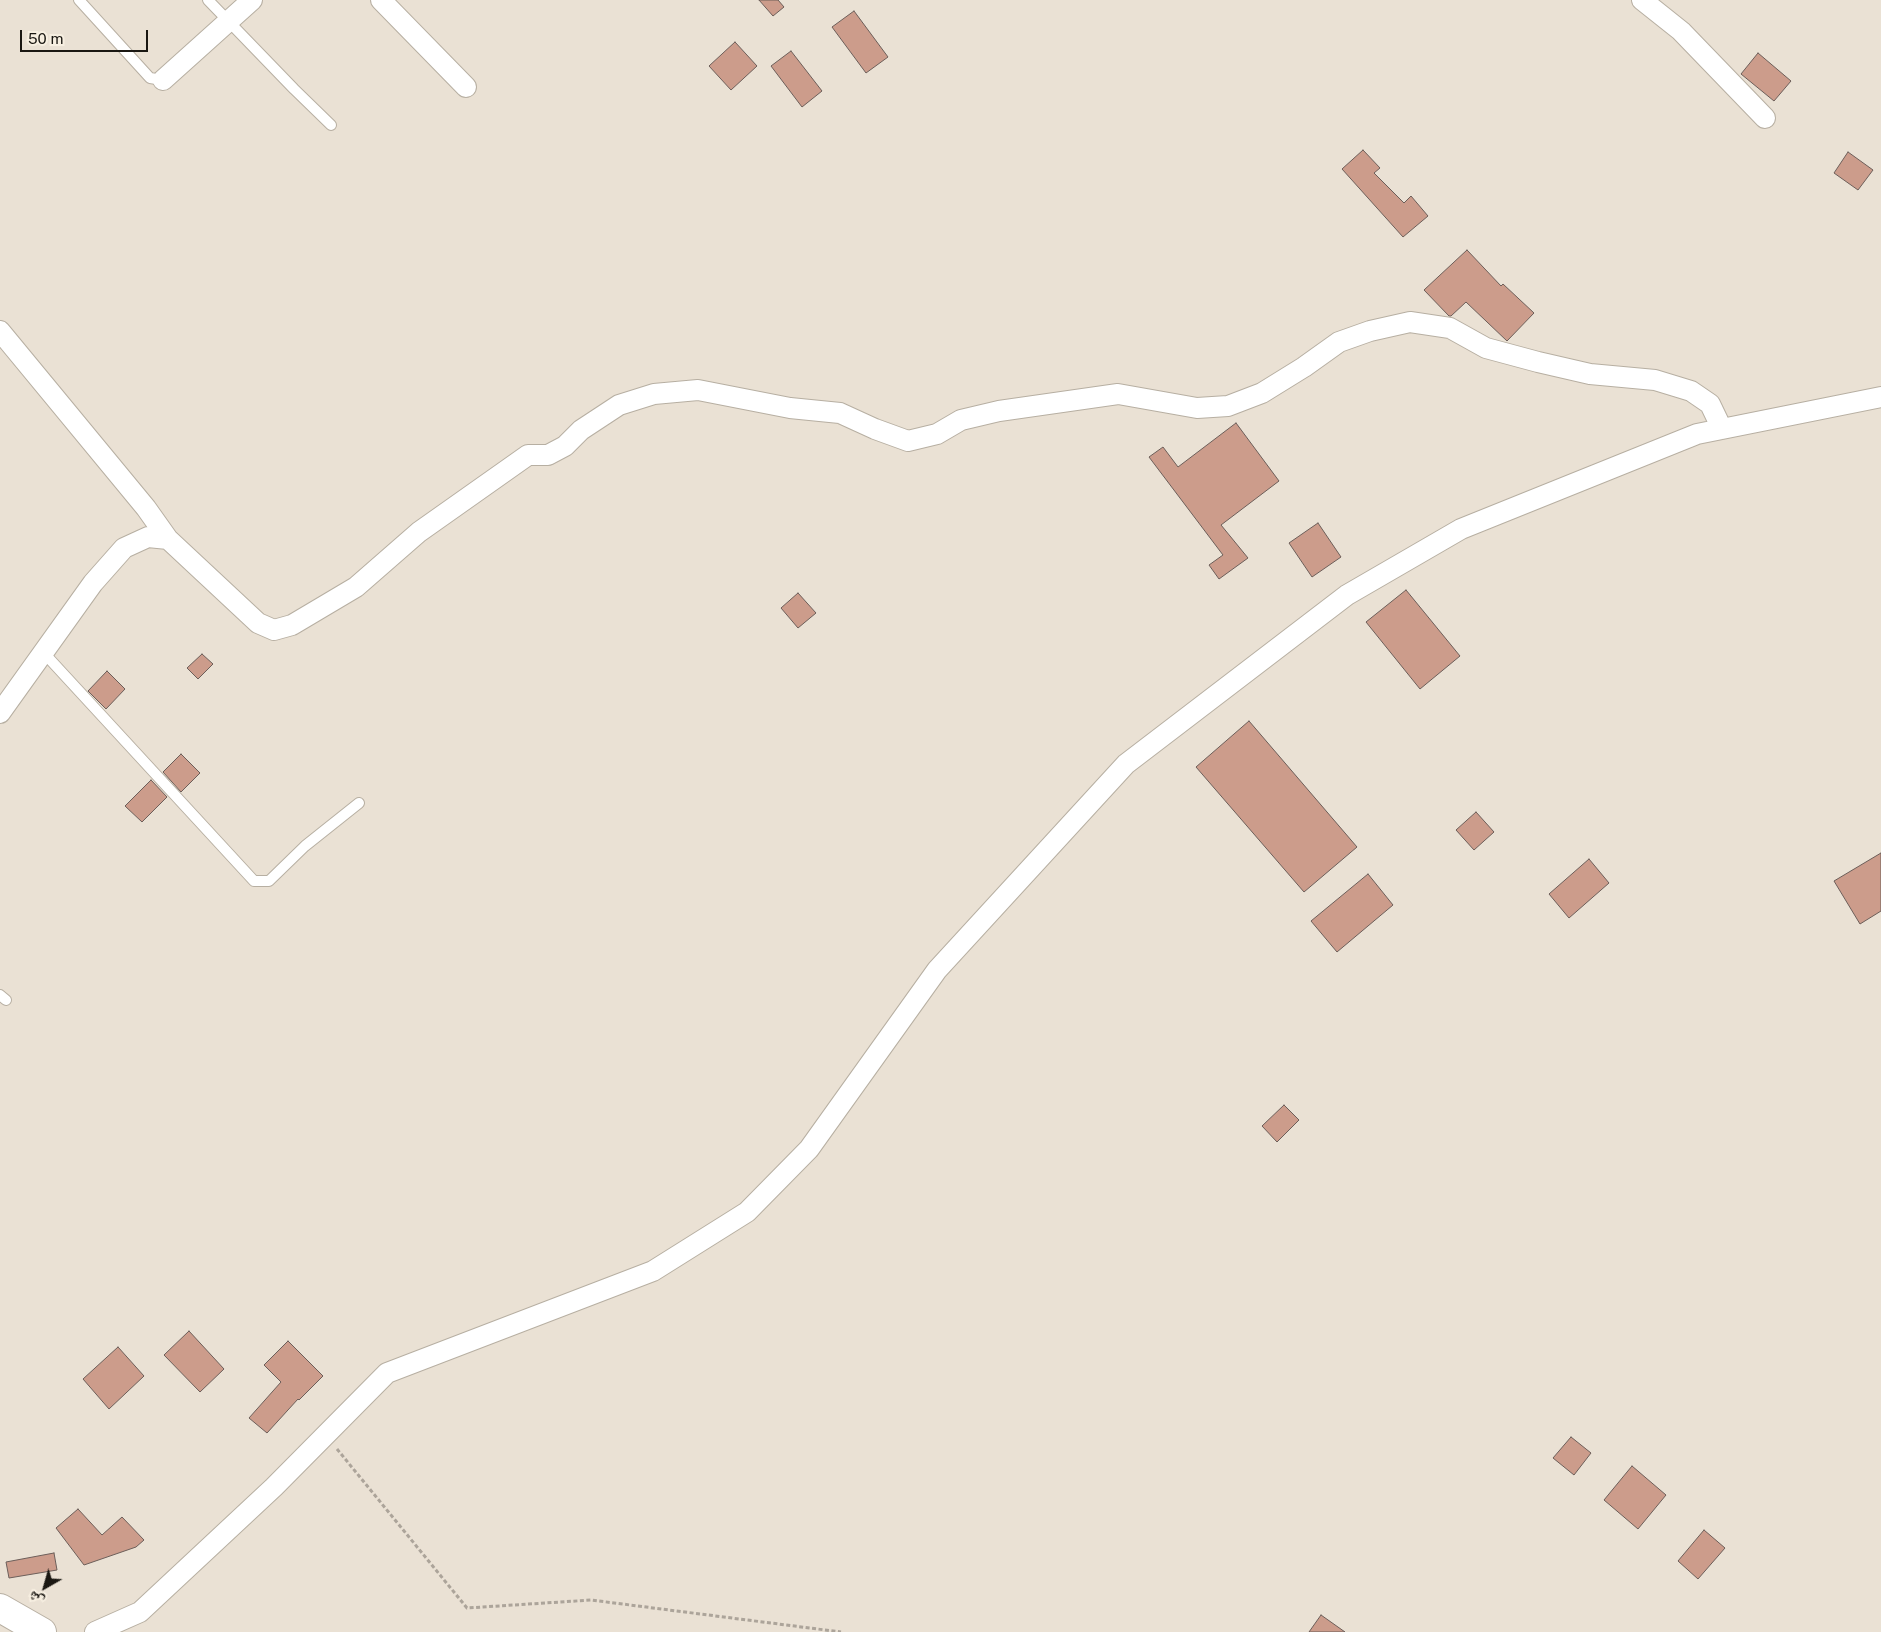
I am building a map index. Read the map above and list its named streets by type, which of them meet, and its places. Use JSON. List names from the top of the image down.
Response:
{
  "scale_bar": "50 m",
  "north": "bottom left"
}
